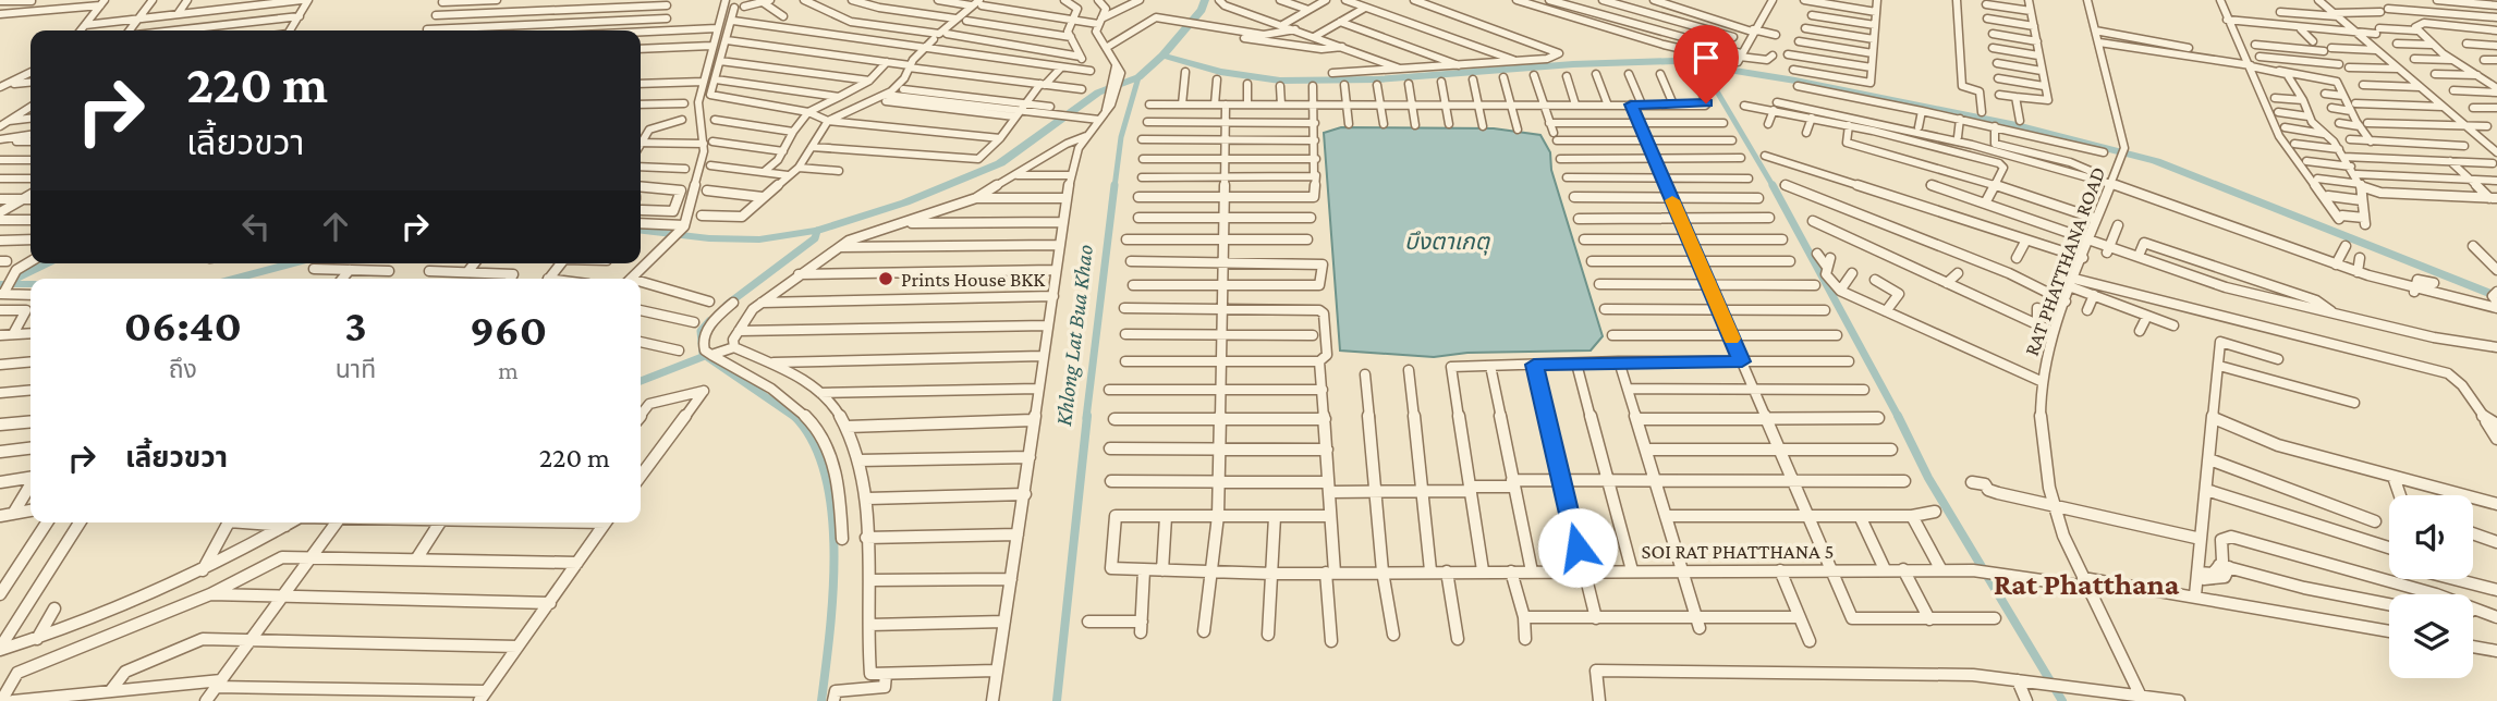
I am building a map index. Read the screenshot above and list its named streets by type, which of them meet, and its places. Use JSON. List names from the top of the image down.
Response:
{
  "streets": {
    "street": ["RAT PHATTHANA ROAD", "SOI RAT PHATTHANA 5"]
  },
  "crossings": [
    ["RAT PHATTHANA ROAD", "SOI RAT PHATTHANA 5"]
  ],
  "districts": ["Rat Phatthana"],
  "water": ["บึงตาเกตุ", "Khlong Lat Bua Khao"],
  "places": ["Prints House BKK"],
  "page": {
    "turn": ["220 m", "เลี้ยวขวา"],
    "eta": [
      "06:40",
      "ถึง",
      "3",
      "นาที",
      "960",
      "m"
    ],
    "list": [
      {
        "name": "เลี้ยวขวา",
        "value": "220 m"
      }
    ]
  }
}
